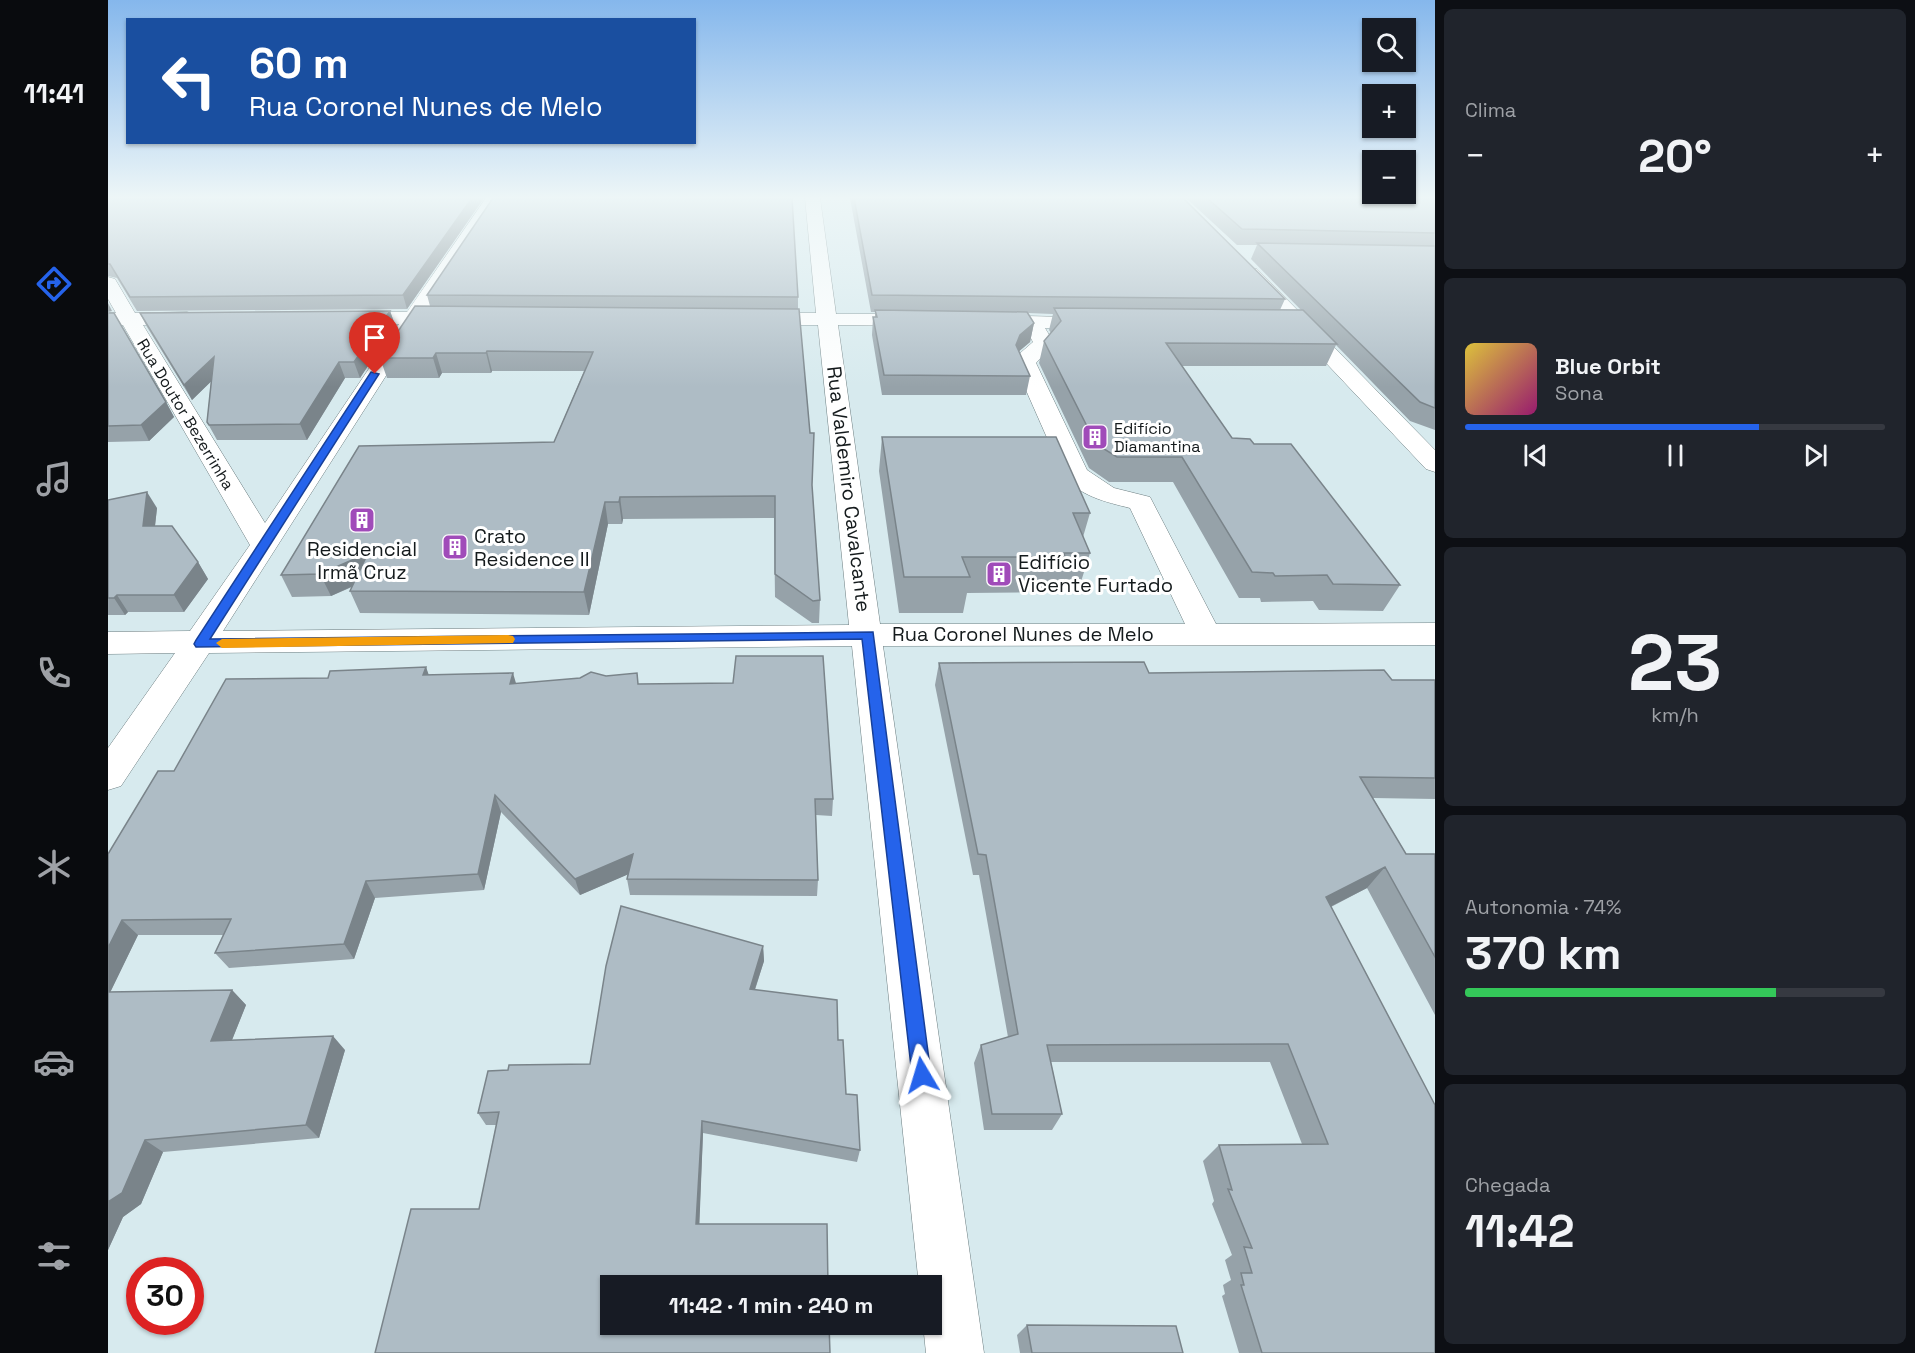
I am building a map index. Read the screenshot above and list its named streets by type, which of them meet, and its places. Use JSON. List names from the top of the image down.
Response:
{
  "streets": {
    "street": ["Rua Doutor Bezerrinha", "Rua Valdemiro Cavalcante", "Rua Coronel Nunes de Melo"]
  },
  "crossings": [
    ["Rua Valdemiro Cavalcante", "Rua Coronel Nunes de Melo"]
  ],
  "places": {
    "building": [
      "Edifício Diamantina",
      "Residencial Irmã Cruz",
      "Crato Residence II",
      "Edifício Vicente Furtado"
    ]
  },
  "page": {
    "tabs": "11:41",
    "tile": [
      "Clima",
      ["23", "km/h"],
      ["Autonomia · 74%", "370 km"],
      ["Chegada", "11:42"]
    ],
    "map_buttons": ["+", "−"],
    "turn": ["60 m", "Rua Coronel Nunes de Melo"],
    "heat": ["−", "20°", "+"],
    "song": ["Blue Orbit", "Sona"],
    "limit": "30",
    "trip": "11:42 · 1 min · 240 m"
  }
}
